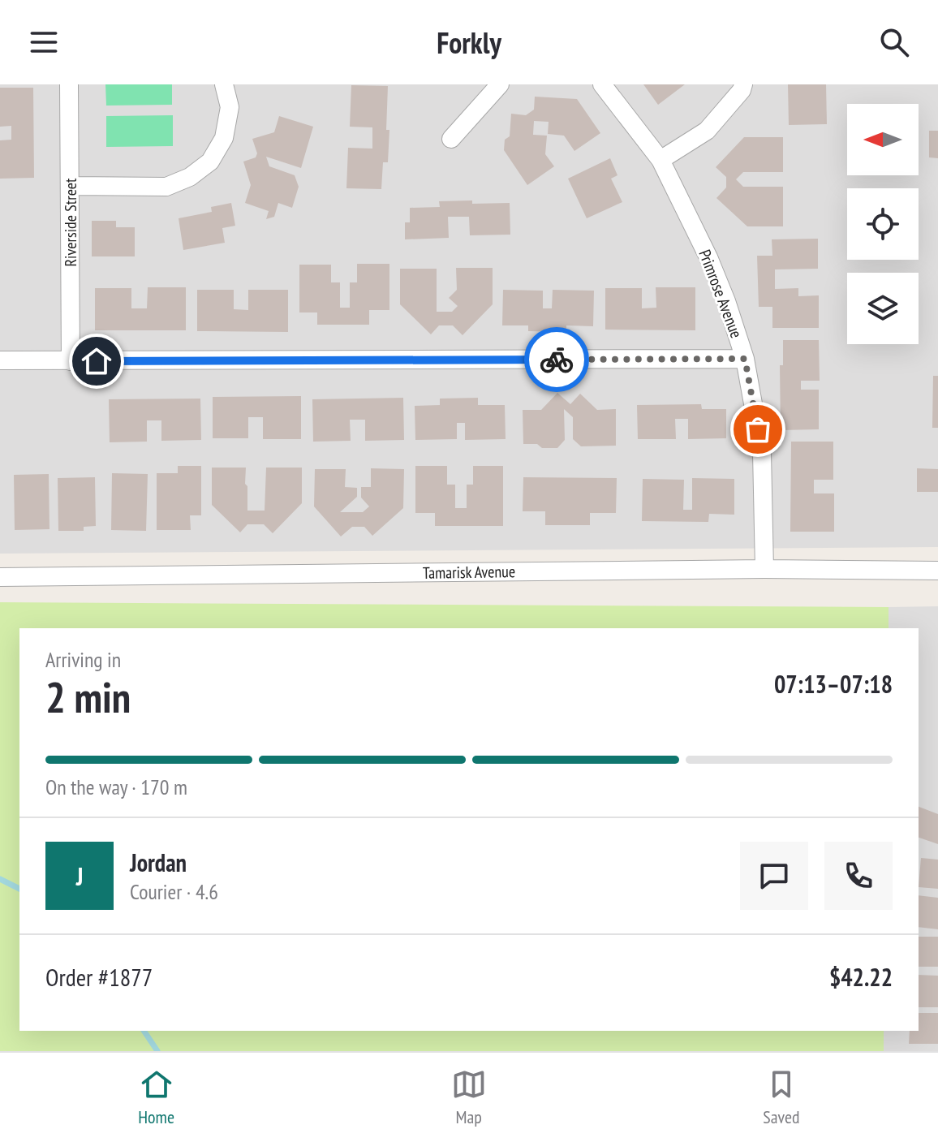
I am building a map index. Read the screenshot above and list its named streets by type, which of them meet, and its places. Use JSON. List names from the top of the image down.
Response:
{
  "streets": {
    "street": ["Riverside Street", "Primrose Avenue", "Tamarisk Avenue"]
  },
  "crossings": [
    ["Primrose Avenue", "Tamarisk Avenue"]
  ],
  "north": "left",
  "page": {
    "header": "Forkly",
    "heading": ["2 min", "Arriving in", "07:13–07:18"],
    "panel": [
      "Jordan",
      "Courier · 4.6",
      "Order #1877",
      "$42.22"
    ],
    "bar": "On the way · 170 m",
    "round": "J",
    "tabs": ["Home", "Map", "Saved"]
  }
}
